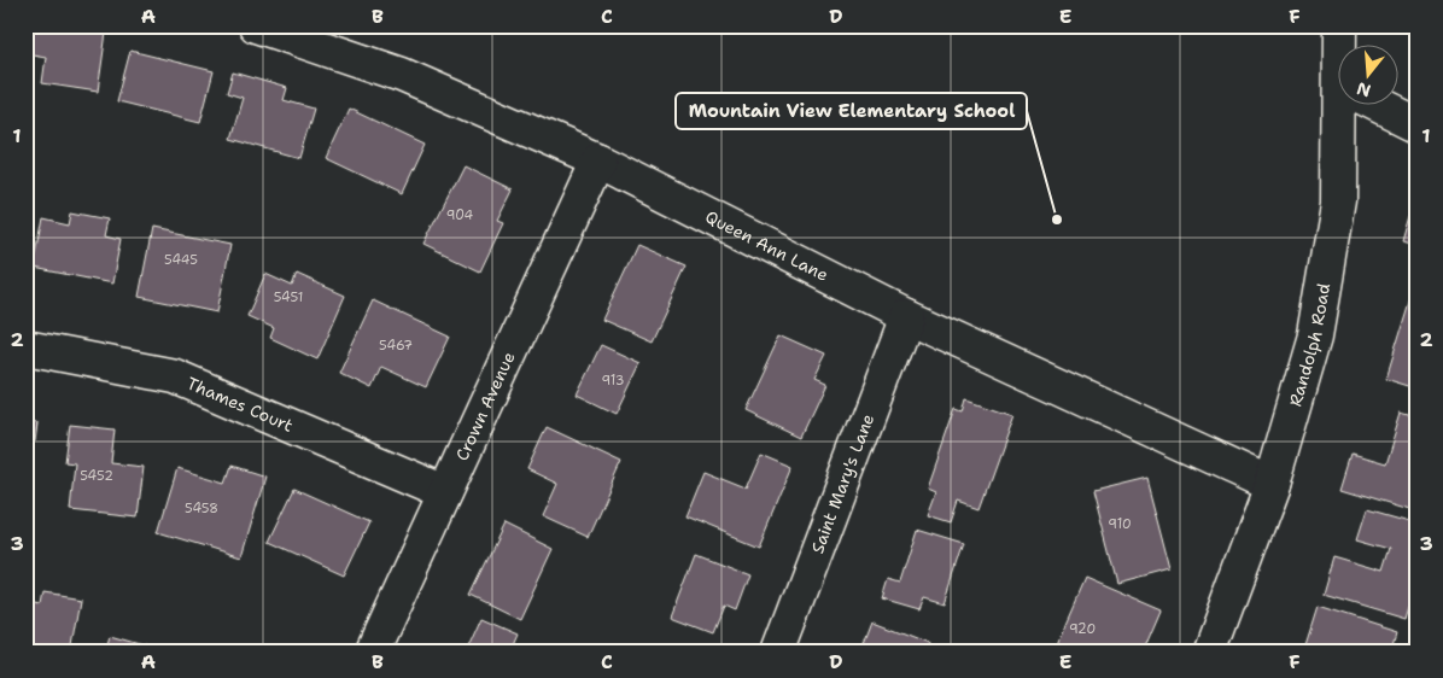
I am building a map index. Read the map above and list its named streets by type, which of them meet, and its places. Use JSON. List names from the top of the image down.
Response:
{
  "streets": {
    "street": [
      "Queen Ann Lane",
      "Randolph Road",
      "Thames Court",
      "Crown Avenue",
      "Saint Mary's Lane"
    ]
  },
  "crossings": [
    ["Queen Ann Lane", "Randolph Road"],
    ["Queen Ann Lane", "Crown Avenue"],
    ["Queen Ann Lane", "Saint Mary's Lane"],
    ["Thames Court", "Crown Avenue"]
  ],
  "places": ["Mountain View Elementary School"],
  "house_numbers": [
    "904",
    "5445",
    "5451",
    "5467",
    "913",
    "5452",
    "5458",
    "910",
    "920"
  ],
  "north": "bottom",
  "grid": {
    "columns": [
      "A",
      "B",
      "C",
      "D",
      "E",
      "F"
    ],
    "rows": ["1", "2", "3"]
  }
}
